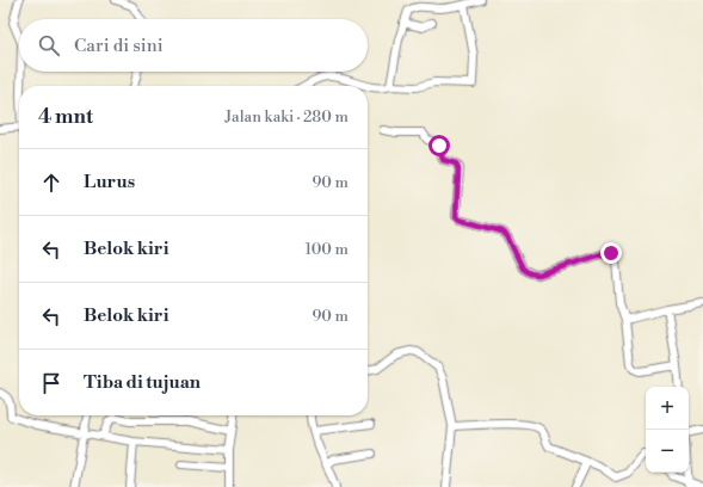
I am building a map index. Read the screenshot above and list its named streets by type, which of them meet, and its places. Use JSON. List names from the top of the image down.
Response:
{
  "page": {
    "search": "Cari di sini",
    "heading": ["4 mnt", "Jalan kaki · 280 m"],
    "list": [
      ["Lurus", "90 m"],
      ["Belok kiri", "100 m"],
      ["Belok kiri", "90 m"],
      "Tiba di tujuan"
    ],
    "map_buttons": ["+", "−"]
  }
}
